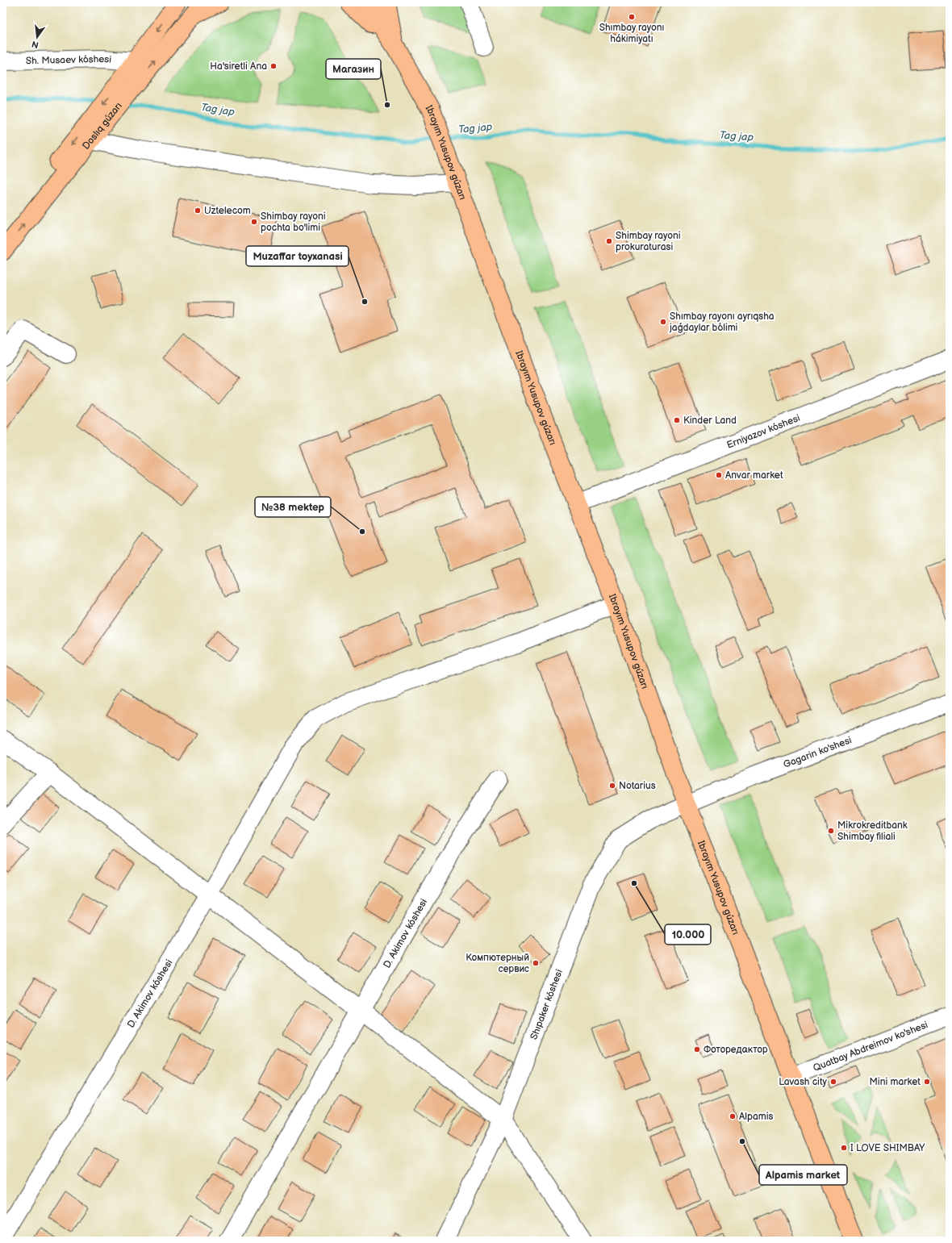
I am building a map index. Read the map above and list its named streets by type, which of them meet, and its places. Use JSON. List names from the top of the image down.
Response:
{
  "streets": {
    "main road": ["Doslıq gúzarı", "Ibrayım Yusupov gúzarı"],
    "street": [
      "Sh. Musaev kóshesi",
      "Erniyazov kóshesi",
      "Gagarin ko'shesi",
      "D. Akimov kóshesi",
      "Shıpaker kóshesi",
      "Quatbay Abdreimov ko'shesi"
    ]
  },
  "crossings": [
    ["Sh. Musaev kóshesi", "Doslıq gúzarı"],
    ["Ibrayım Yusupov gúzarı", "Erniyazov kóshesi"],
    ["Ibrayım Yusupov gúzarı", "Gagarin ko'shesi"],
    ["Ibrayım Yusupov gúzarı", "D. Akimov kóshesi"],
    ["Ibrayım Yusupov gúzarı", "Shıpaker kóshesi"],
    ["Ibrayım Yusupov gúzarı", "Quatbay Abdreimov ko'shesi"],
    ["Gagarin ko'shesi", "Shıpaker kóshesi"]
  ],
  "water": ["Tag jap"],
  "places": [
    "Shımbay rayonı hákimiyatı",
    "Ha'siretli Ana",
    "Магазин",
    "Uztelecom",
    "Shimbay rayoni pochta bo'limi",
    "Shimbay rayoni prokuraturasi",
    "Muzaffar toyxanasi",
    "Shımbay rayonı ayrıqsha jaǵdaylar bólimi",
    "Kinder Land",
    "Anvar market",
    "№38 mektep",
    "Notarius",
    "Mikrokreditbank Shimbay filiali",
    "10.000",
    "Компютерный сервис",
    "Фоторедактор",
    "Lavash city",
    "Mini market",
    "Alpamis",
    "Alpamis market",
    "I LOVE SHIMBAY"
  ],
  "north": "bottom"
}
